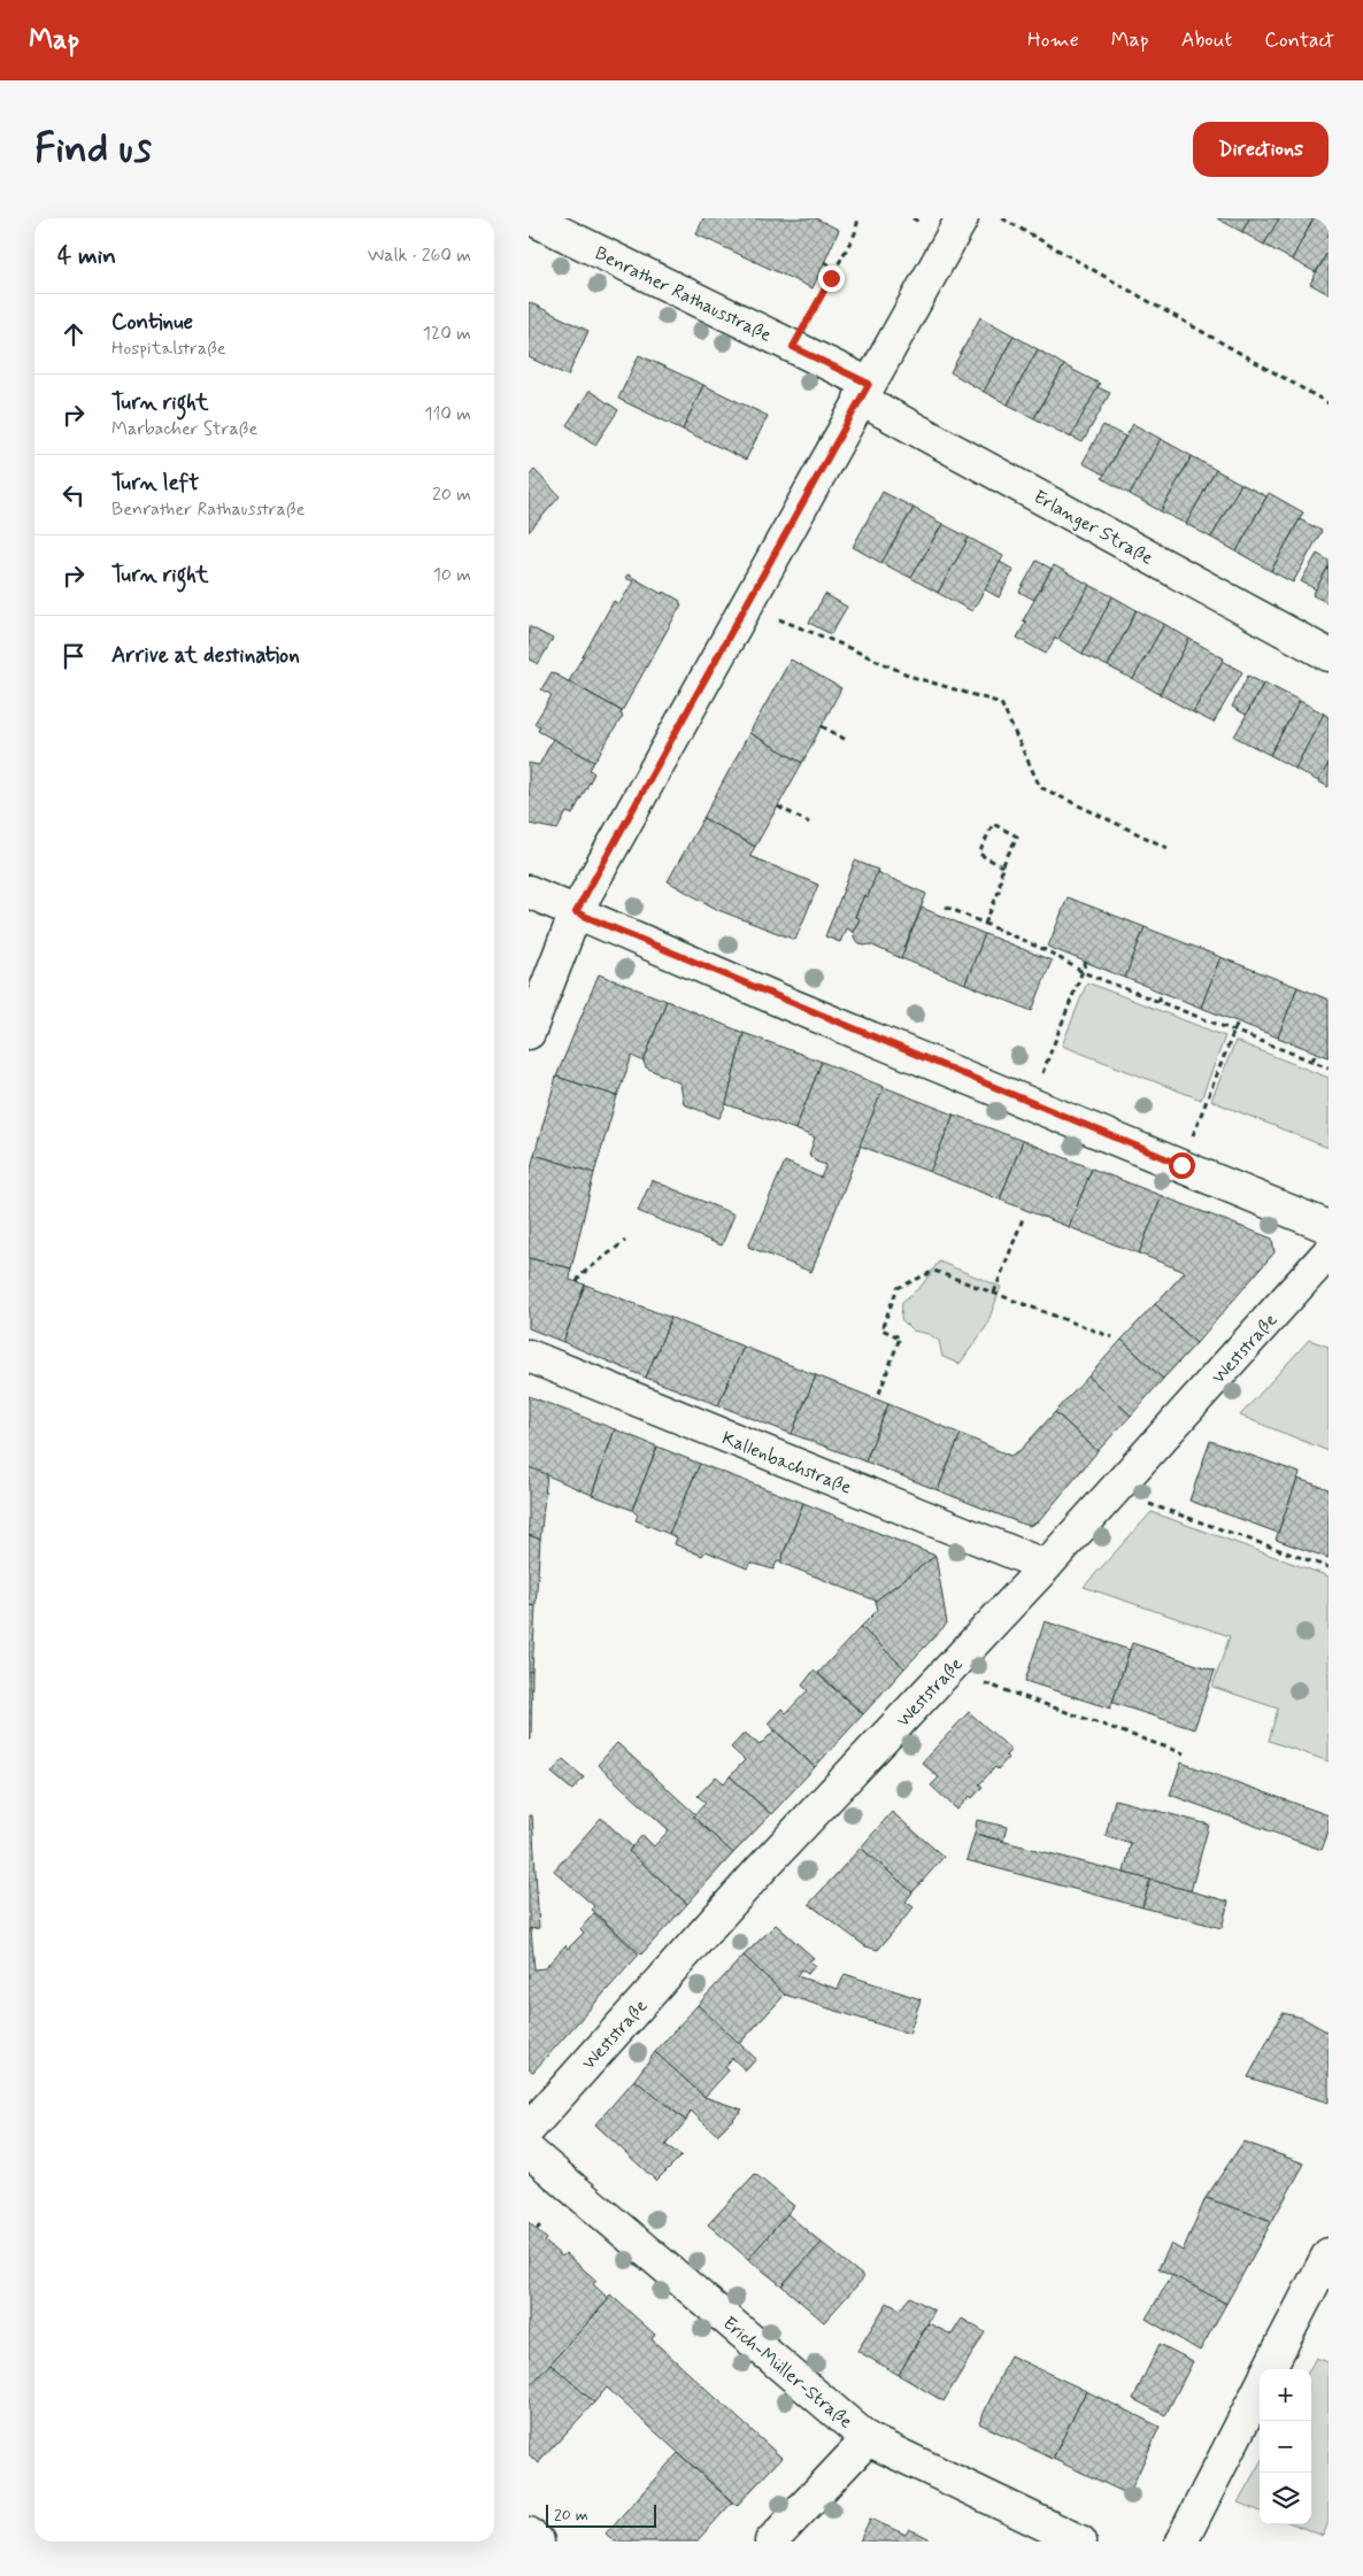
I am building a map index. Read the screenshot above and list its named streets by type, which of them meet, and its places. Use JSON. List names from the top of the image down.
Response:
{
  "streets": {
    "street": [
      "Benrather Rathausstraße",
      "Erlanger Straße",
      "Weststraße",
      "Kallenbachstraße",
      "Erich-Müller-Straße"
    ]
  },
  "crossings": [
    ["Benrather Rathausstraße", "Erlanger Straße"],
    ["Weststraße", "Kallenbachstraße"]
  ],
  "scale_bar": "20 m",
  "page": {
    "header": "Map",
    "nav": [
      "Home",
      "Map",
      "About",
      "Contact"
    ],
    "buttons": "Directions",
    "title": "Find us",
    "heading": ["4 min", "Walk · 260 m"],
    "list": [
      ["Continue", "Hospitalstraße", "120 m"],
      ["Turn right", "Marbacher Straße", "110 m"],
      ["Turn left", "Benrather Rathausstraße", "20 m"],
      ["Turn right", "10 m"],
      "Arrive at destination"
    ],
    "map_buttons": ["+", "−"],
    "scale": "20 m"
  }
}
